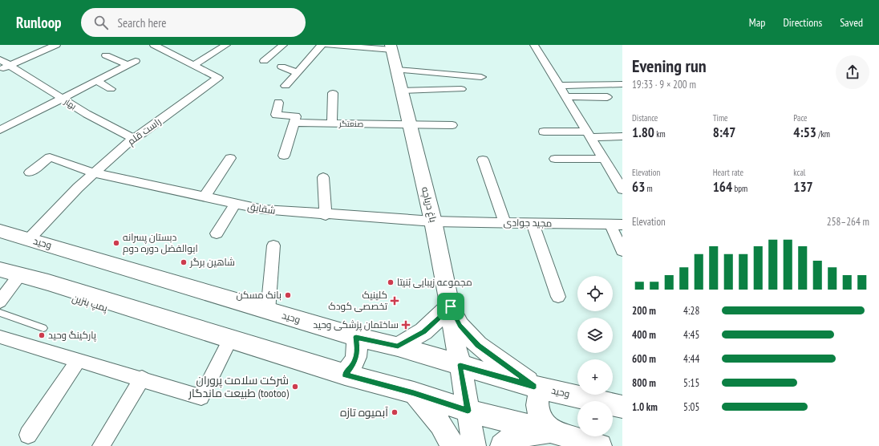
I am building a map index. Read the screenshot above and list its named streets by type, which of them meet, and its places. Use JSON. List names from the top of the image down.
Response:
{
  "streets": {
    "main road": ["باغ دریاچه", "وحید"],
    "street": [
      "بهار",
      "صنعتگر",
      "راست قلم",
      "شقایق",
      "مجید جوادی"
    ]
  },
  "crossings": [
    ["بهار", "راست قلم"],
    ["صنعتگر", "باغ دریاچه"],
    ["راست قلم", "شقایق"],
    ["راست قلم", "وحید"],
    ["باغ دریاچه", "شقایق"],
    ["باغ دریاچه", "مجید جوادی"],
    ["باغ دریاچه", "وحید"],
    ["شقایق", "مجید جوادی"]
  ],
  "places": {
    "other": [
      "دبستان پسرانه ابوالفضل دوره دوم",
      "شاهین برگر",
      "مجموعه زیبایی بُنیتا",
      "بانک مسکن",
      "پارکینگ وحید",
      "شرکت سلامت پروران طبیعت ماندگار (tootoo)",
      "آبمیوه تازه"
    ],
    "health": ["کلینیک تخصصی کودک", "ساختمان پزشکی وحید"]
  },
  "page": {
    "header": "Runloop",
    "search": "Search here",
    "nav": ["Map", "Directions", "Saved"],
    "heading": ["Evening run", "19:33 · 9 × 200 m"],
    "stats": [
      ["Distance", "1.80 km"],
      ["Time", "8:47"],
      ["Pace", "4:53 /km"],
      ["Elevation", "63 m"],
      ["Heart rate", "164 bpm"],
      ["kcal", "137"]
    ],
    "chart": ["Elevation", "258–264 m"],
    "map_buttons": ["+", "−"],
    "list": [
      {
        "name": "200 m",
        "note": "4:28"
      },
      {
        "name": "400 m",
        "note": "4:45"
      },
      {
        "name": "600 m",
        "note": "4:44"
      },
      {
        "name": "800 m",
        "note": "5:15"
      },
      {
        "name": "1.0 km",
        "note": "5:05"
      }
    ]
  }
}
